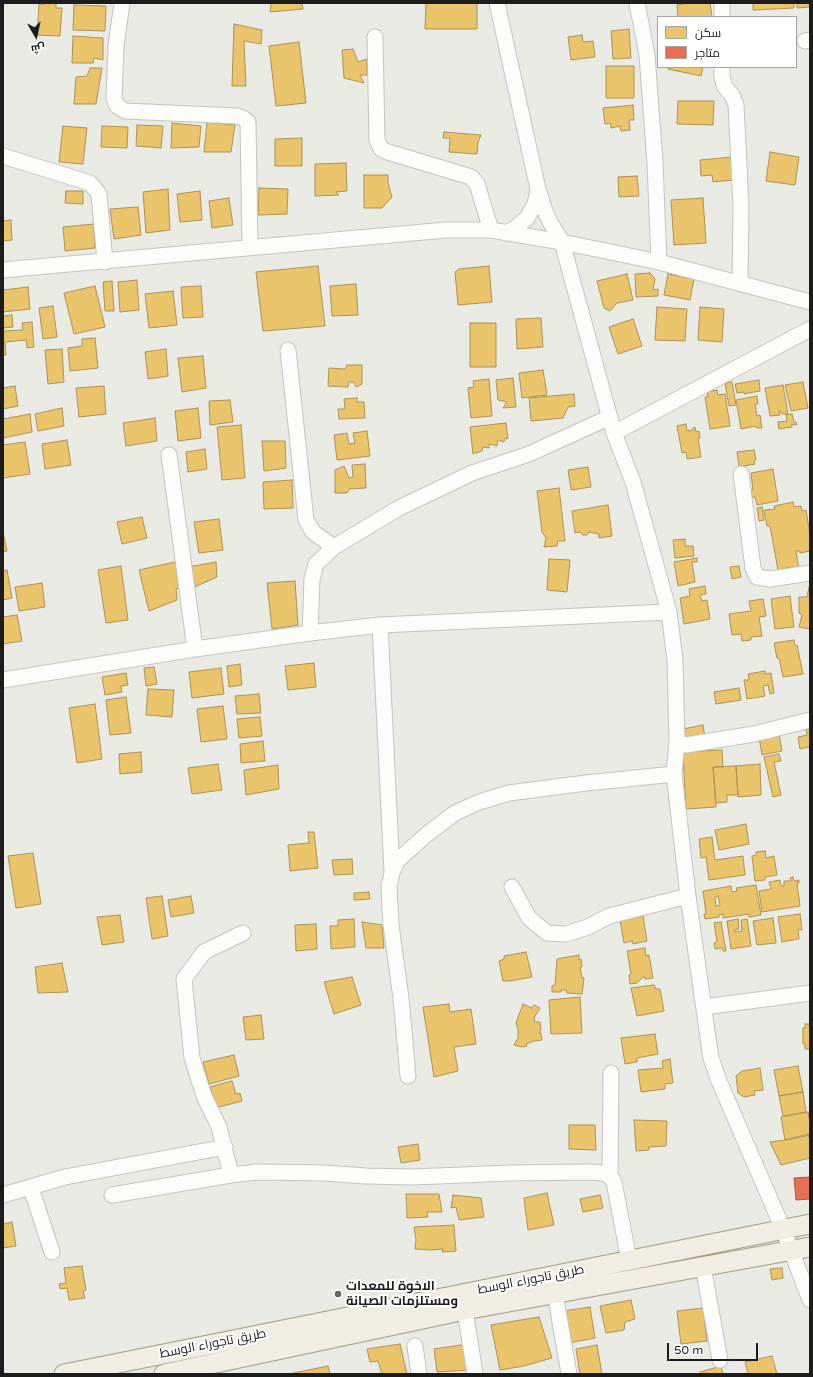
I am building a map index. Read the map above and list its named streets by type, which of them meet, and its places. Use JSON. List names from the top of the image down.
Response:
{
  "streets": {
    "main road": ["طريق تاجوراء الوسط"]
  },
  "places": ["الاخوة للمعدات ومستلزمات الصيانة"],
  "legend": ["سكن", "متاجر"],
  "scale_bar": "50 m",
  "north": "bottom"
}
